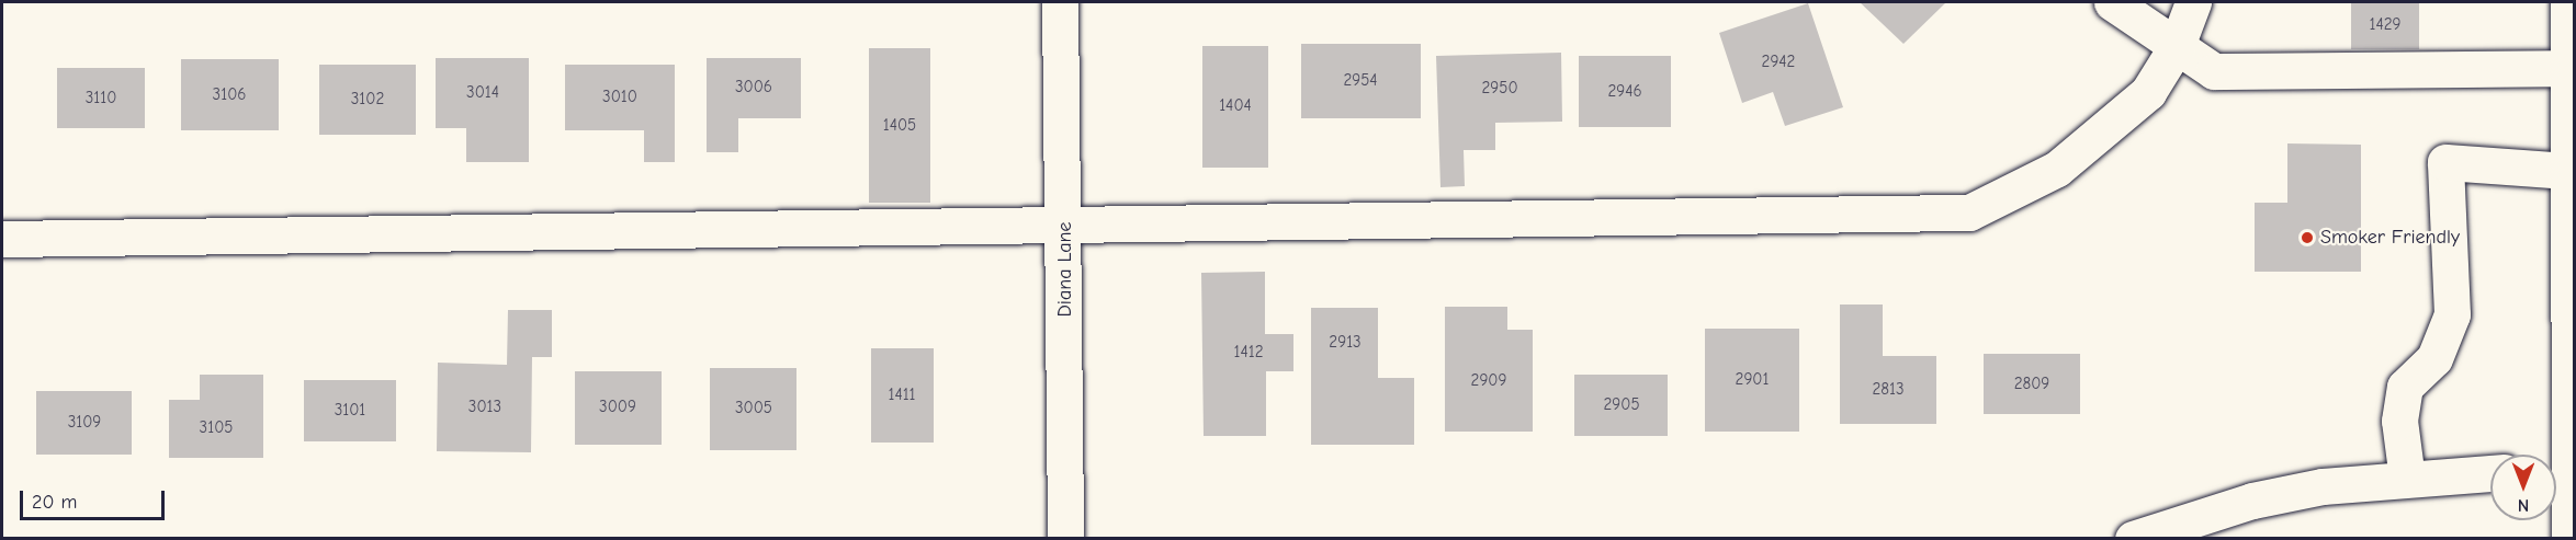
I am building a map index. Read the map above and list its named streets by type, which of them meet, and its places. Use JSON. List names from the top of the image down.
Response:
{
  "streets": {
    "main road": ["Diana Lane"]
  },
  "places": ["Smoker Friendly"],
  "house_numbers": [
    "1429",
    "2942",
    "2954",
    "3006",
    "2950",
    "2946",
    "3014",
    "3106",
    "3010",
    "3110",
    "3102",
    "1404",
    "1405",
    "2913",
    "1412",
    "2901",
    "2909",
    "2809",
    "2813",
    "1411",
    "2905",
    "3013",
    "3009",
    "3005",
    "3101",
    "3109",
    "3105"
  ],
  "scale_bar": "20 m",
  "north": "bottom"
}
